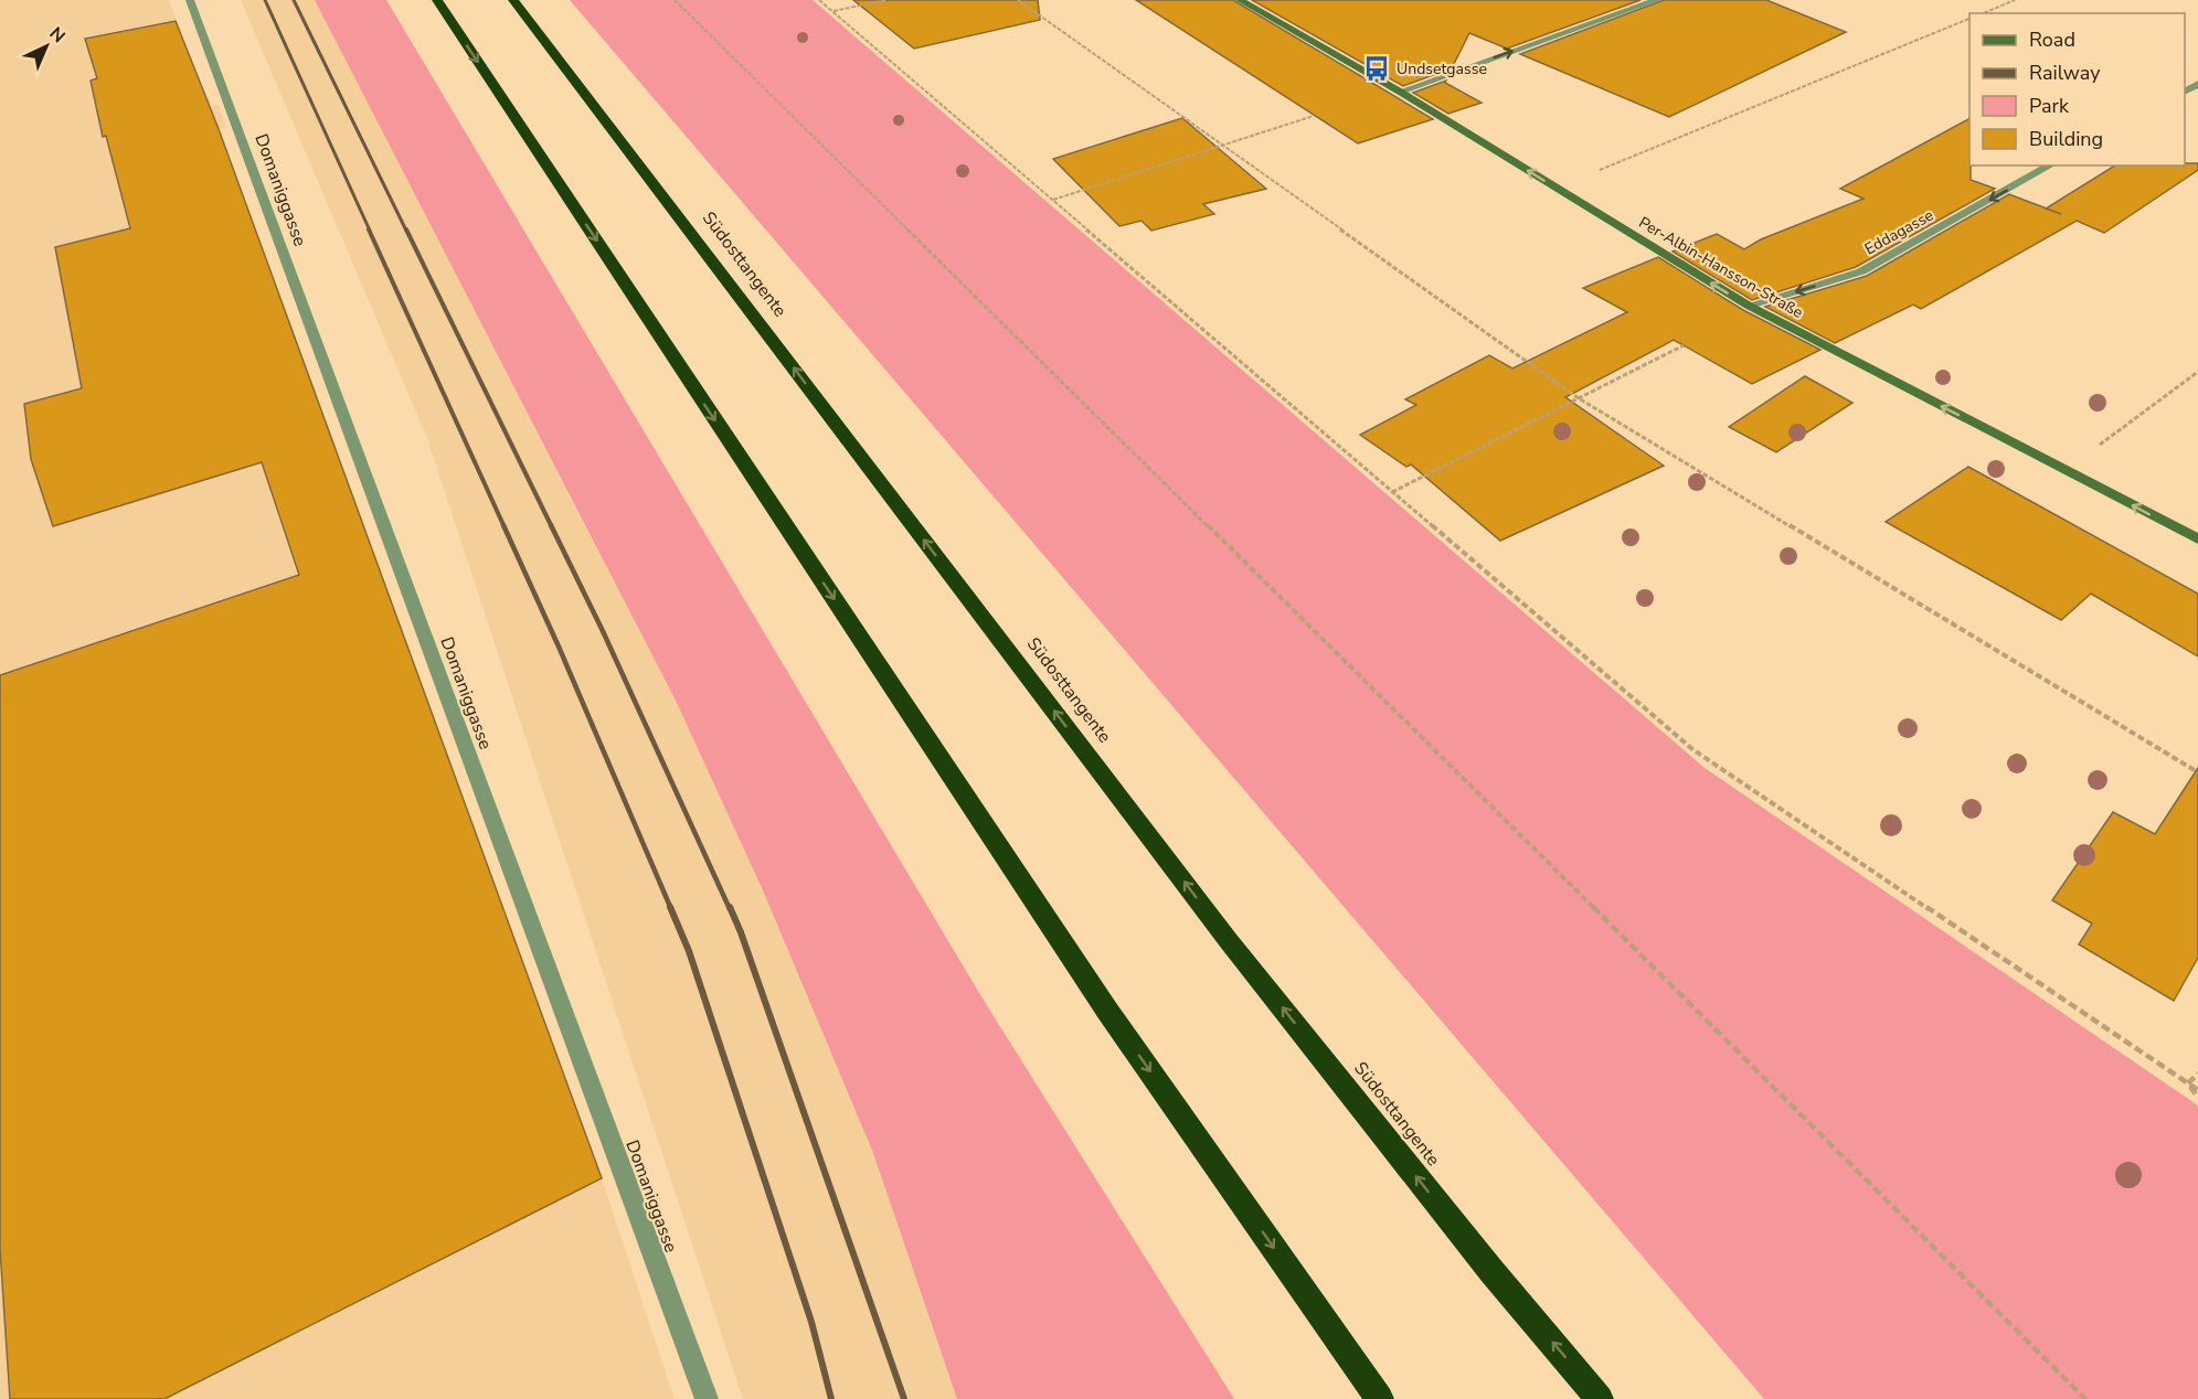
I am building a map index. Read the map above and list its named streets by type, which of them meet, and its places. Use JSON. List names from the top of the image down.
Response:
{
  "streets": {
    "highway": ["Südosttangente"],
    "street": ["Domaniggasse", "Eddagasse", "Per-Albin-Hansson-Straße"]
  },
  "crossings": [
    ["Eddagasse", "Per-Albin-Hansson-Straße"]
  ],
  "one_way": ["Eddagasse", "Per-Albin-Hansson-Straße"],
  "places": {
    "bus stop": ["Undsetgasse"]
  },
  "legend": [
    "Road",
    "Railway",
    "Park",
    "Building"
  ],
  "north": "top right"
}
